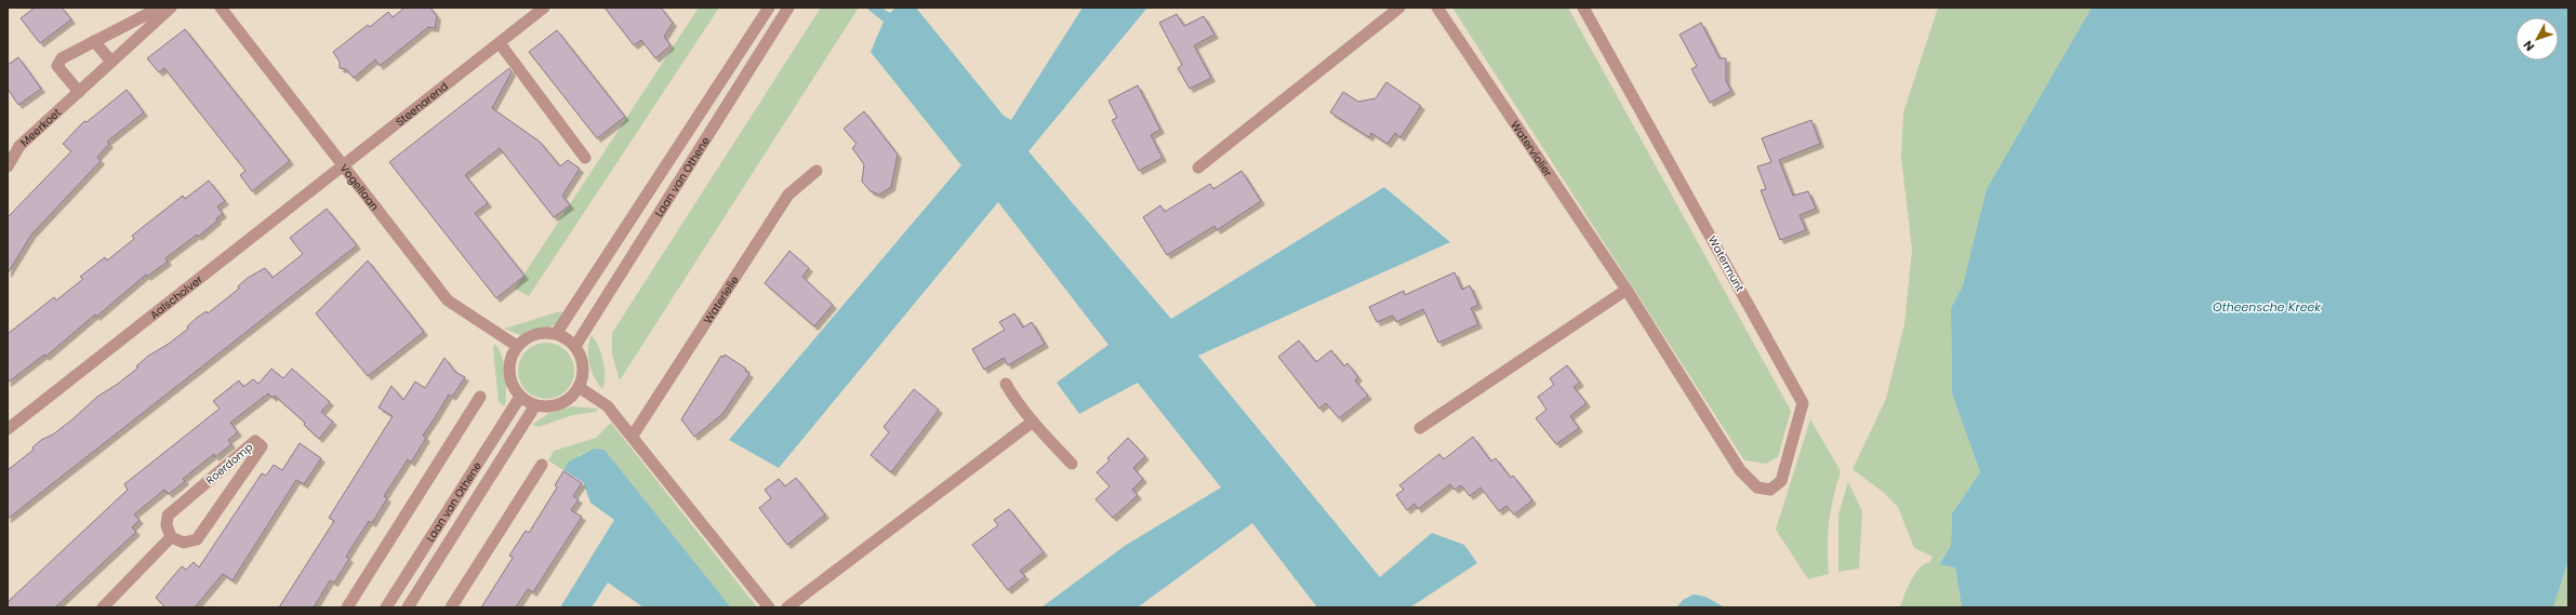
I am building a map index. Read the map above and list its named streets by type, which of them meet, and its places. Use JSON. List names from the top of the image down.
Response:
{
  "streets": {
    "street": [
      "Steenarend",
      "Meerkoet",
      "Waterviolier",
      "Laan van Othene",
      "Vogellaan",
      "Watermunt",
      "Aalscholver",
      "Waterlelie",
      "Roerdomp"
    ]
  },
  "crossings": [
    ["Steenarend", "Vogellaan"],
    ["Steenarend", "Aalscholver"],
    ["Waterviolier", "Watermunt"],
    ["Laan van Othene", "Vogellaan"],
    ["Vogellaan", "Aalscholver"]
  ],
  "water": ["Otheensche Kreek"],
  "north": "bottom left"
}
